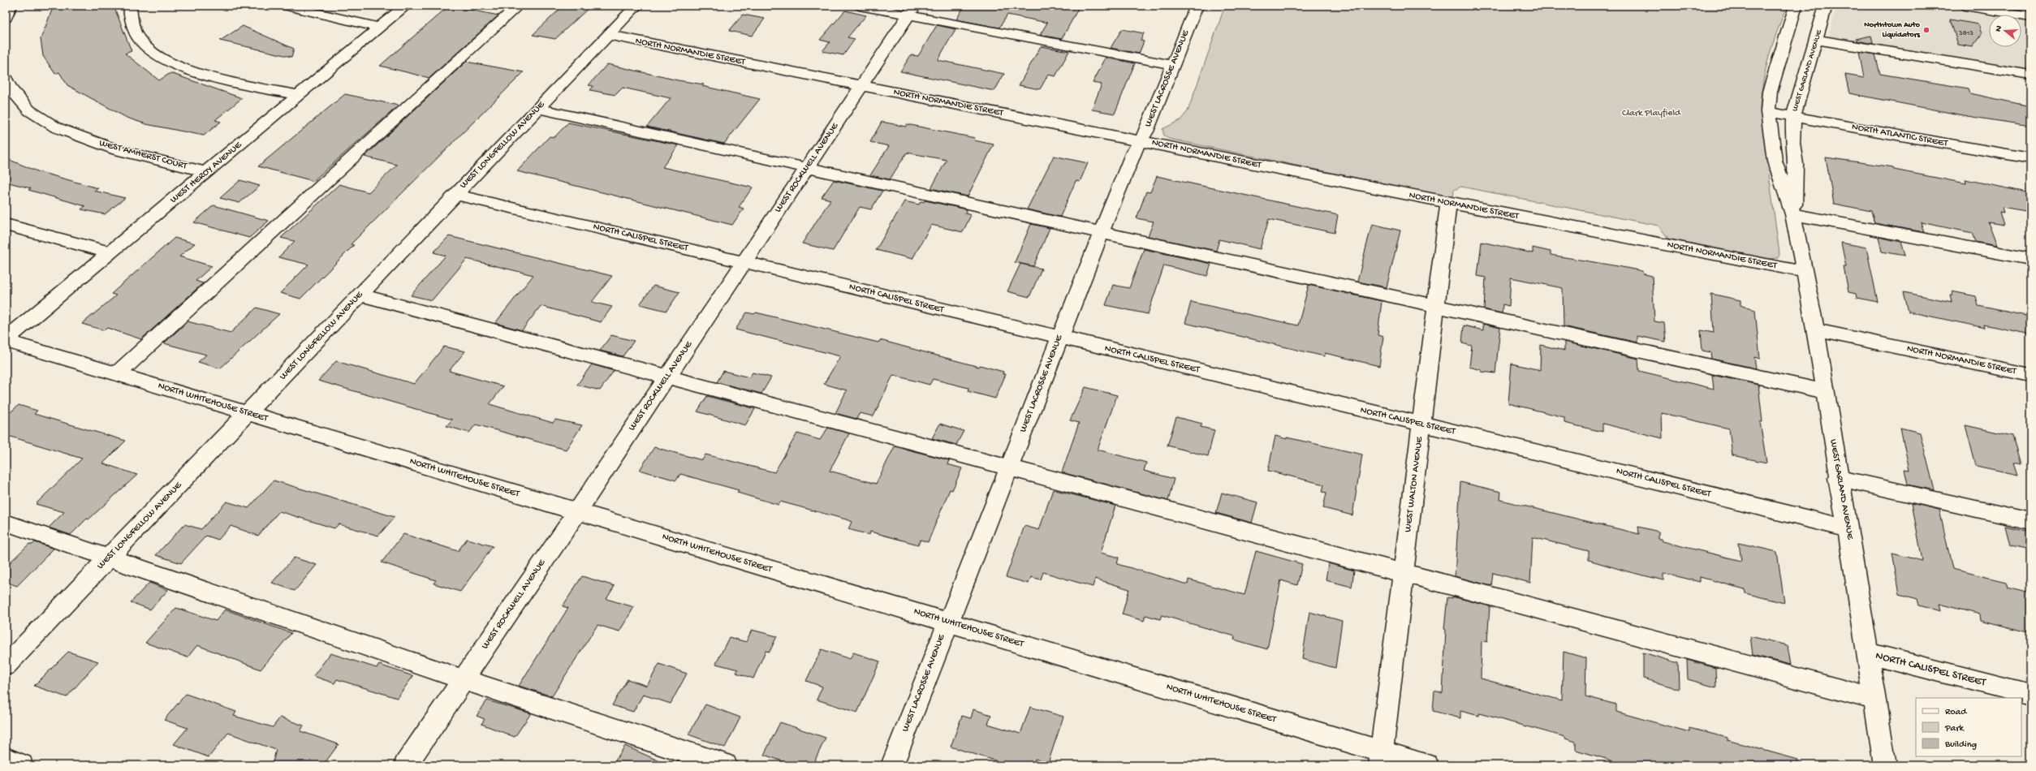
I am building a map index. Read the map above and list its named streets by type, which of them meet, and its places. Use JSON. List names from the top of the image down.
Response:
{
  "streets": {
    "street": [
      "NORTH NORMANDIE STREET",
      "WEST GARLAND AVENUE",
      "WEST LACROSSE AVENUE",
      "NORTH ATLANTIC STREET",
      "WEST LONGFELLOW AVENUE",
      "WEST AMHERST COURT",
      "WEST ROCKWELL AVENUE",
      "WEST HEROY AVENUE",
      "NORTH CALISPEL STREET",
      "NORTH WHITEHOUSE STREET",
      "WEST WALTON AVENUE"
    ]
  },
  "crossings": [
    ["NORTH NORMANDIE STREET", "WEST GARLAND AVENUE"],
    ["NORTH NORMANDIE STREET", "WEST LACROSSE AVENUE"],
    ["NORTH NORMANDIE STREET", "WEST LONGFELLOW AVENUE"],
    ["NORTH NORMANDIE STREET", "WEST ROCKWELL AVENUE"],
    ["NORTH NORMANDIE STREET", "WEST WALTON AVENUE"],
    ["WEST GARLAND AVENUE", "NORTH ATLANTIC STREET"],
    ["WEST GARLAND AVENUE", "NORTH CALISPEL STREET"],
    ["WEST LACROSSE AVENUE", "NORTH CALISPEL STREET"],
    ["WEST LACROSSE AVENUE", "NORTH WHITEHOUSE STREET"],
    ["WEST LONGFELLOW AVENUE", "NORTH CALISPEL STREET"],
    ["WEST LONGFELLOW AVENUE", "NORTH WHITEHOUSE STREET"],
    ["WEST AMHERST COURT", "WEST HEROY AVENUE"],
    ["WEST ROCKWELL AVENUE", "NORTH CALISPEL STREET"],
    ["WEST ROCKWELL AVENUE", "NORTH WHITEHOUSE STREET"],
    ["WEST HEROY AVENUE", "NORTH WHITEHOUSE STREET"],
    ["NORTH CALISPEL STREET", "WEST WALTON AVENUE"],
    ["NORTH WHITEHOUSE STREET", "WEST WALTON AVENUE"]
  ],
  "parks": ["Clark Playfield"],
  "places": ["Northtown Auto Liquidators"],
  "house_numbers": ["3813"],
  "legend": ["Road", "Park", "Building"],
  "north": "left"
}
